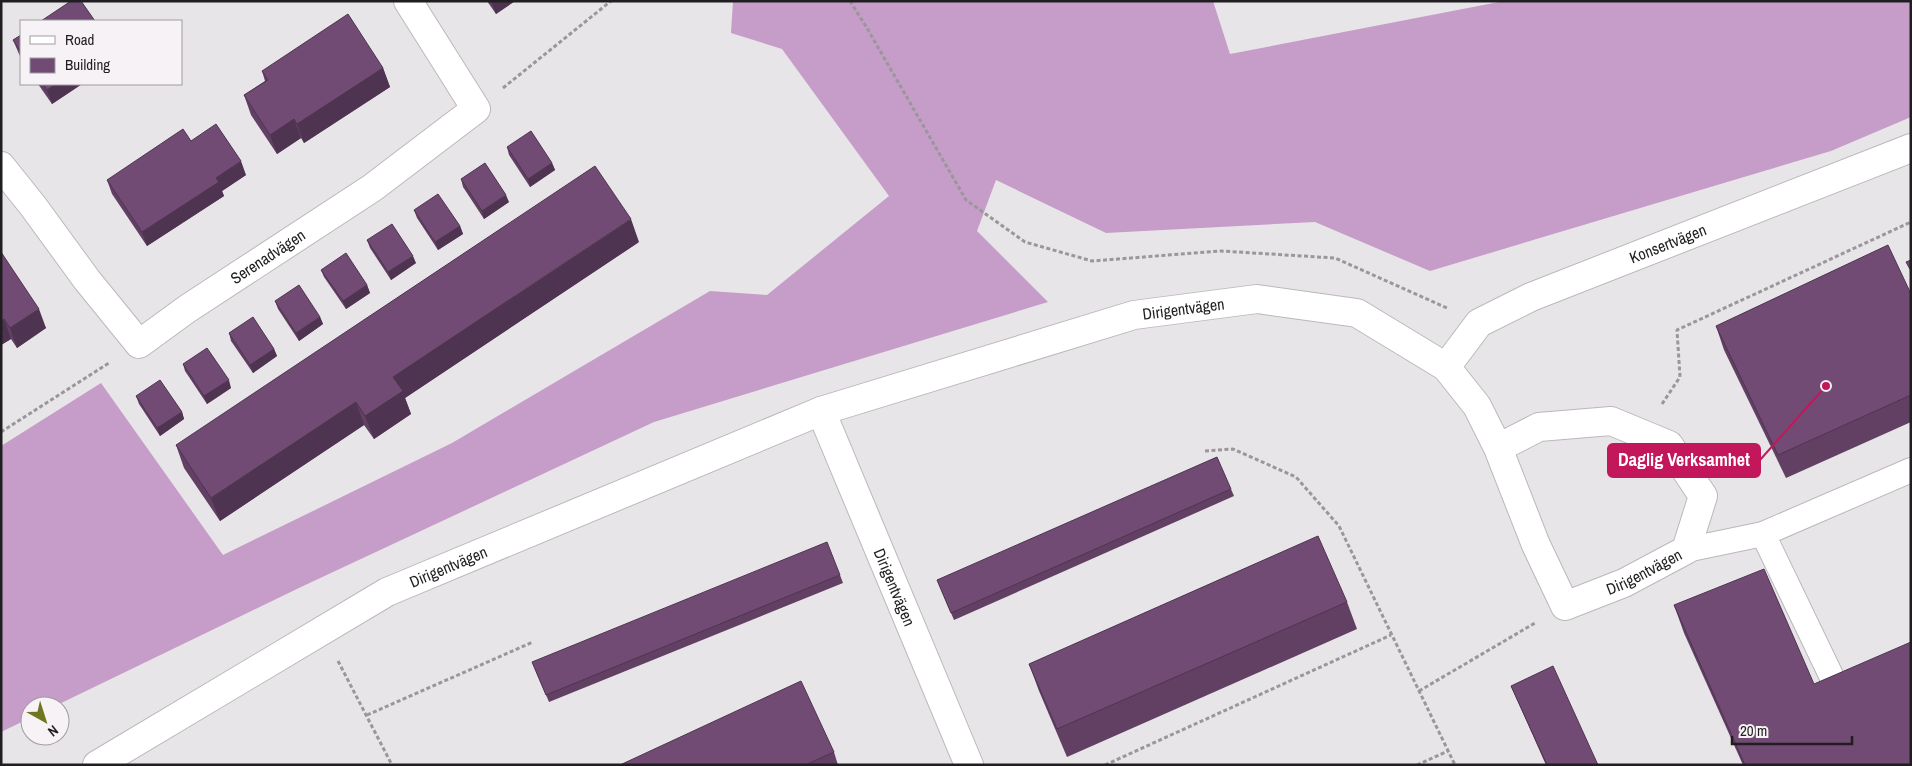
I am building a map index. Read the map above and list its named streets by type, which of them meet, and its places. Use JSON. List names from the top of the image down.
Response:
{
  "streets": {
    "street": ["Konsertvägen", "Serenadvägen", "Dirigentvägen"]
  },
  "crossings": [
    ["Konsertvägen", "Dirigentvägen"]
  ],
  "places": ["Daglig Verksamhet"],
  "legend": ["Road", "Building"],
  "scale_bar": "20 m",
  "north": "bottom right"
}
